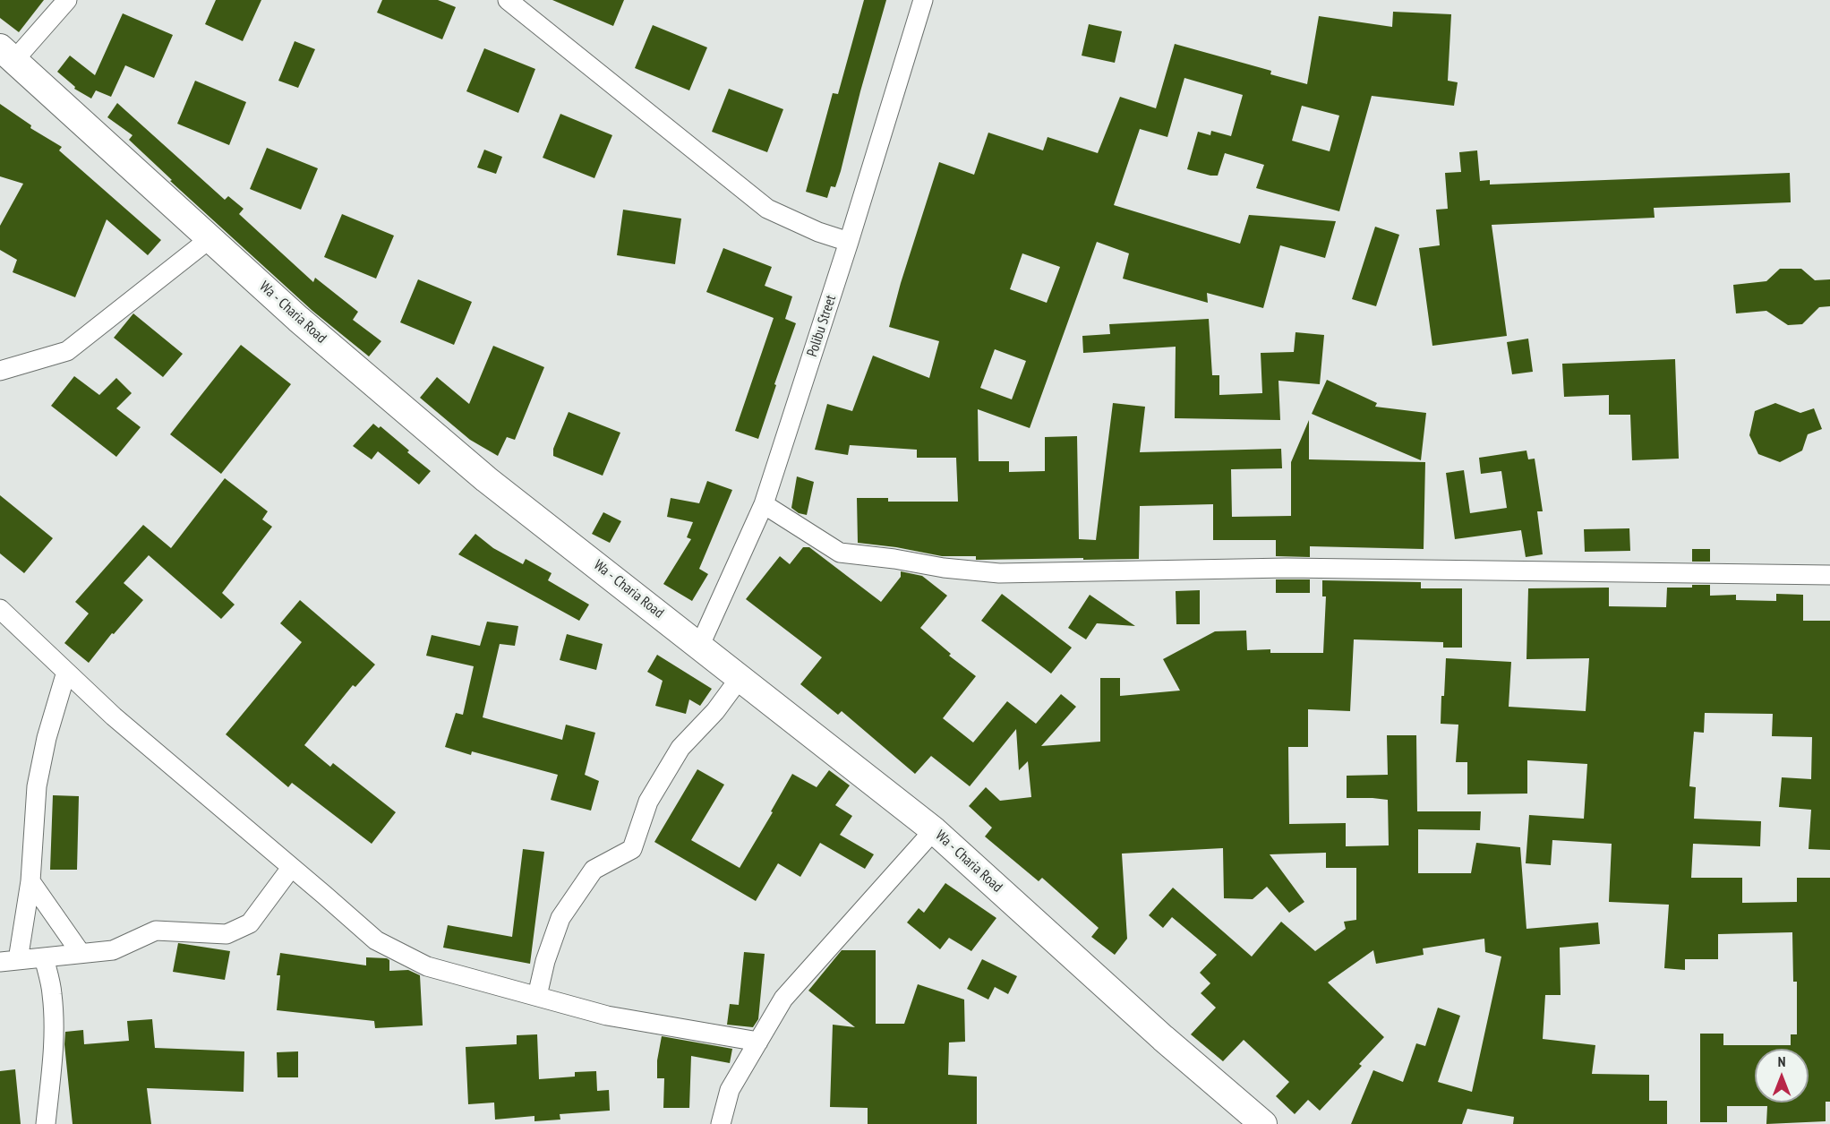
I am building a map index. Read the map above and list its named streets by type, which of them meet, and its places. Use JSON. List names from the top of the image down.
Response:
{
  "streets": {
    "street": ["Wa - Charia Road", "Polibu Street"]
  },
  "crossings": [
    ["Wa - Charia Road", "Polibu Street"]
  ],
  "north": "top"
}
